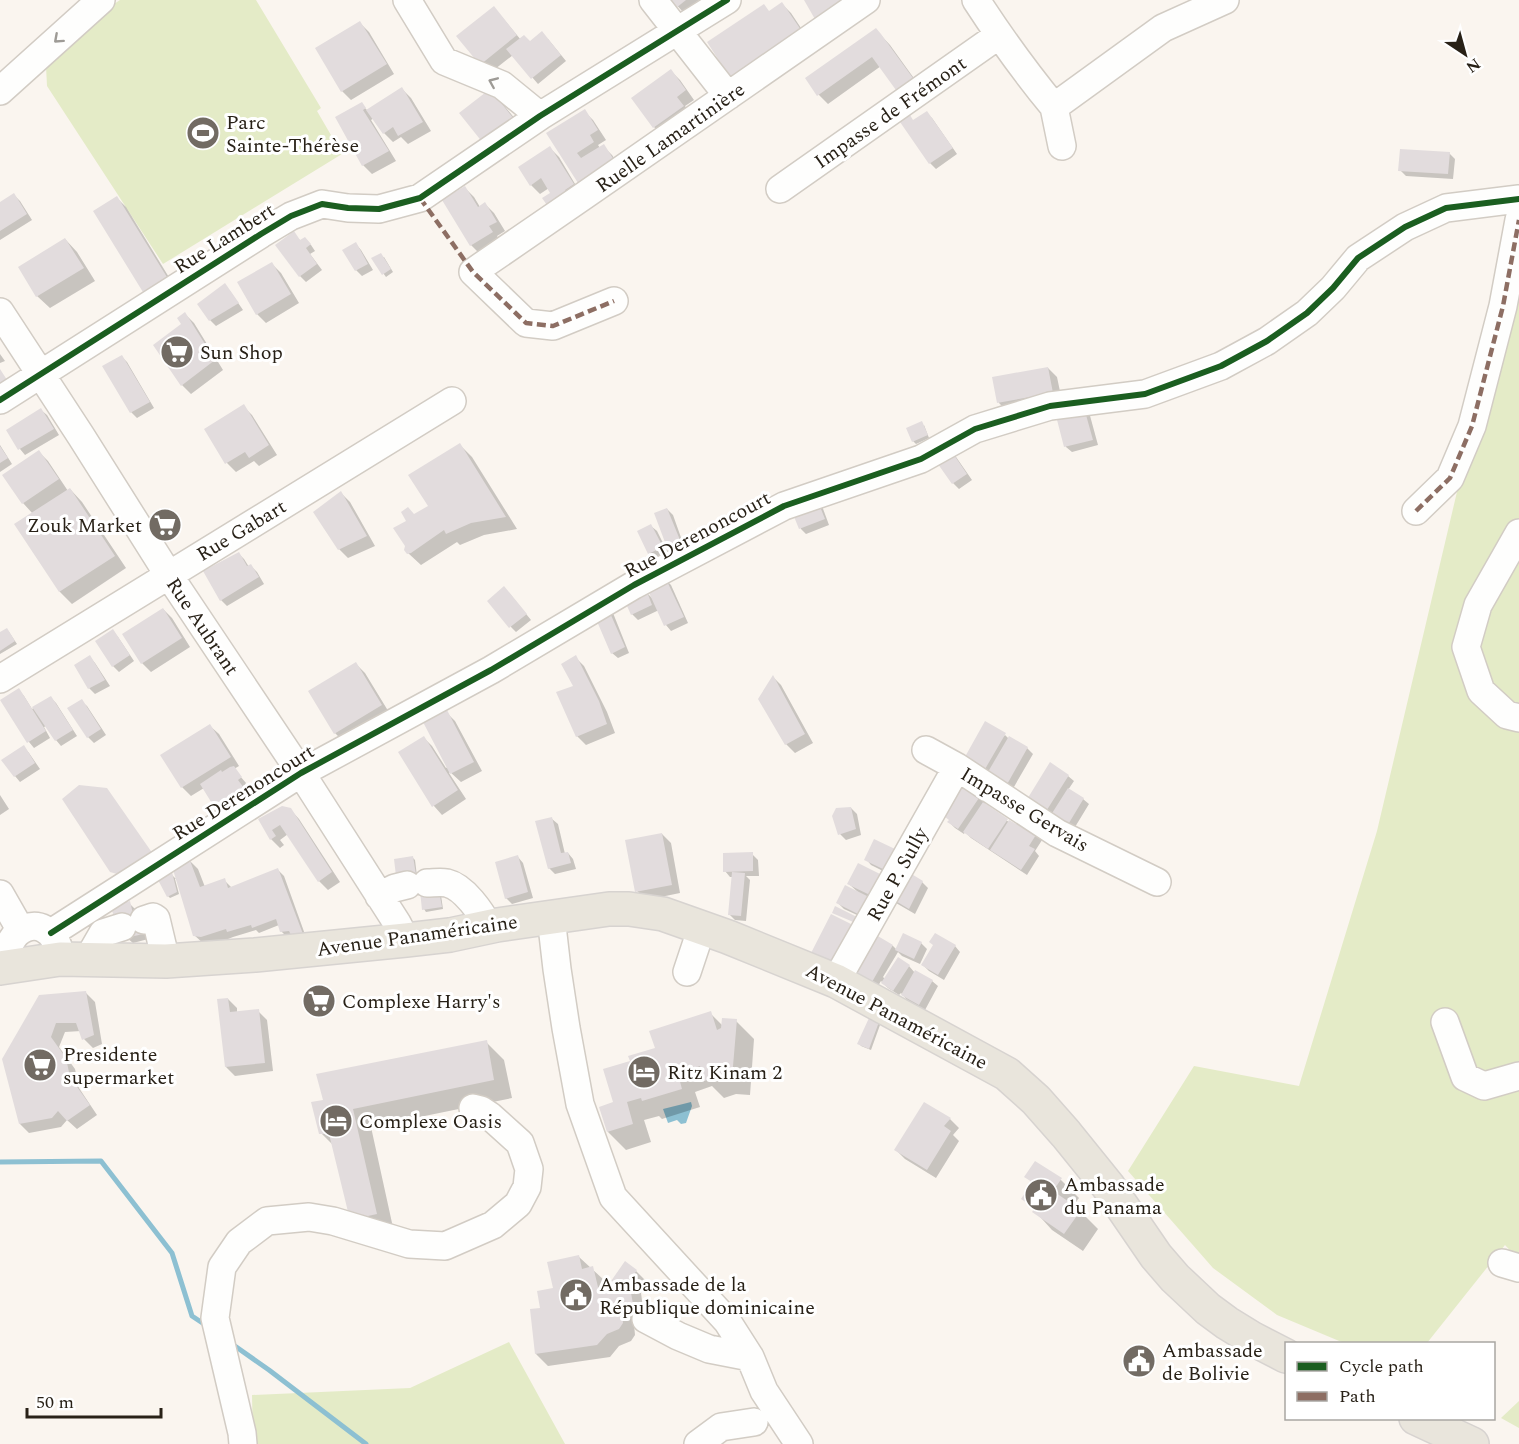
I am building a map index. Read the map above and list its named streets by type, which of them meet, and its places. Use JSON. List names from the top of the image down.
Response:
{
  "streets": {
    "main road": ["Avenue Panaméricaine"],
    "street": [
      "Impasse de Frémont",
      "Ruelle Lamartinière",
      "Rue Lambert",
      "Rue Gabart",
      "Rue Derenoncourt",
      "Rue Aubrant",
      "Impasse Gervais",
      "Rue P. Sully"
    ]
  },
  "crossings": [
    ["Rue Lambert", "Rue Aubrant"],
    ["Rue Gabart", "Rue Aubrant"],
    ["Rue Derenoncourt", "Rue Aubrant"],
    ["Rue Derenoncourt", "Avenue Panaméricaine"],
    ["Rue Aubrant", "Avenue Panaméricaine"],
    ["Impasse Gervais", "Rue P. Sully"],
    ["Rue P. Sully", "Avenue Panaméricaine"]
  ],
  "places": {
    "sports": ["Parc Sainte-Thérèse"],
    "supermarket": [
      "Sun Shop",
      "Zouk Market",
      "Complexe Harry's",
      "Presidente supermarket"
    ],
    "hotel": ["Ritz Kinam 2", "Complexe Oasis"],
    "public building": ["Ambassade du Panama", "Ambassade de la République dominicaine", "Ambassade de Bolivie"]
  },
  "legend": ["Cycle path", "Path"],
  "scale_bar": "50 m",
  "north": "bottom right"
}
